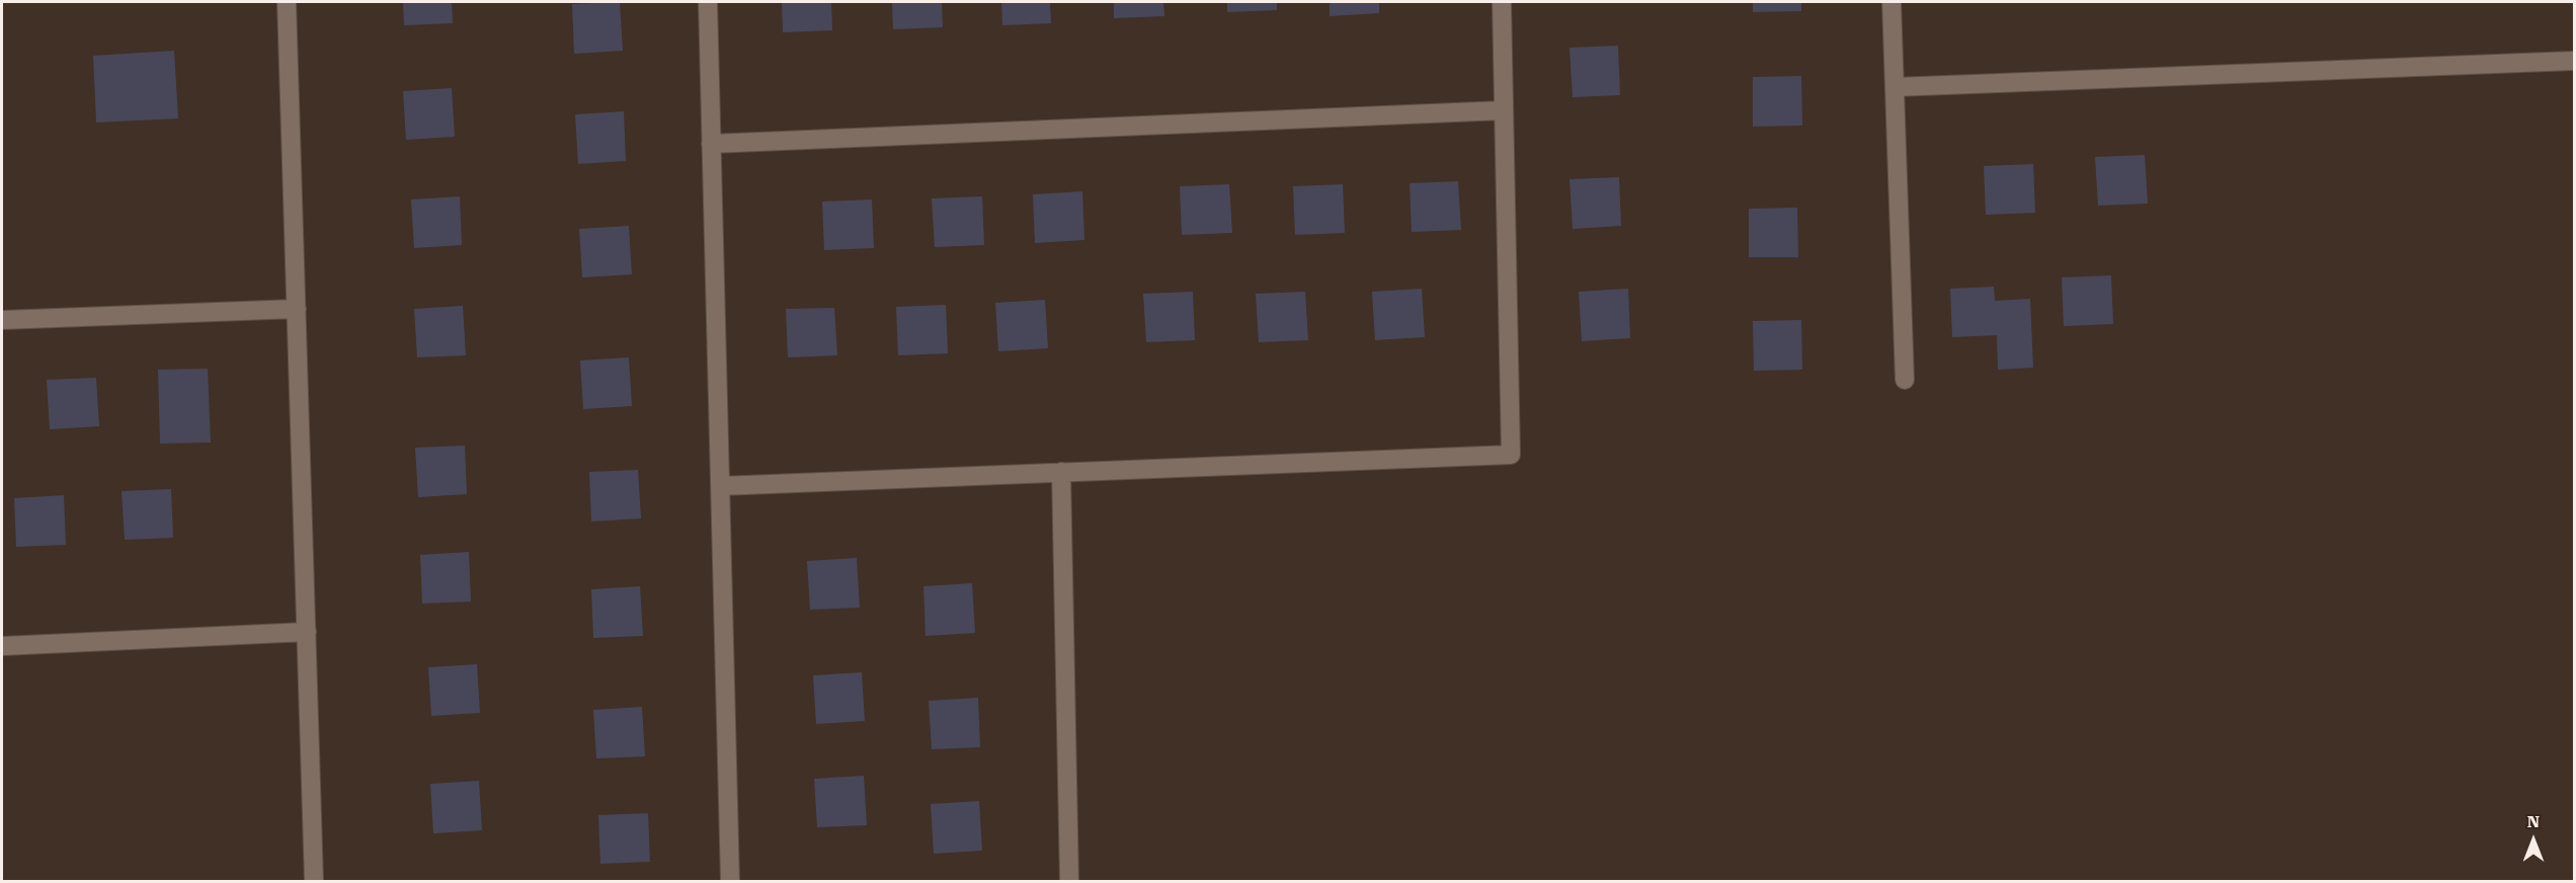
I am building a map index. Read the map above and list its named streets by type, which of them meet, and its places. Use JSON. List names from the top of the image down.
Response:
{
  "north": "top"
}
